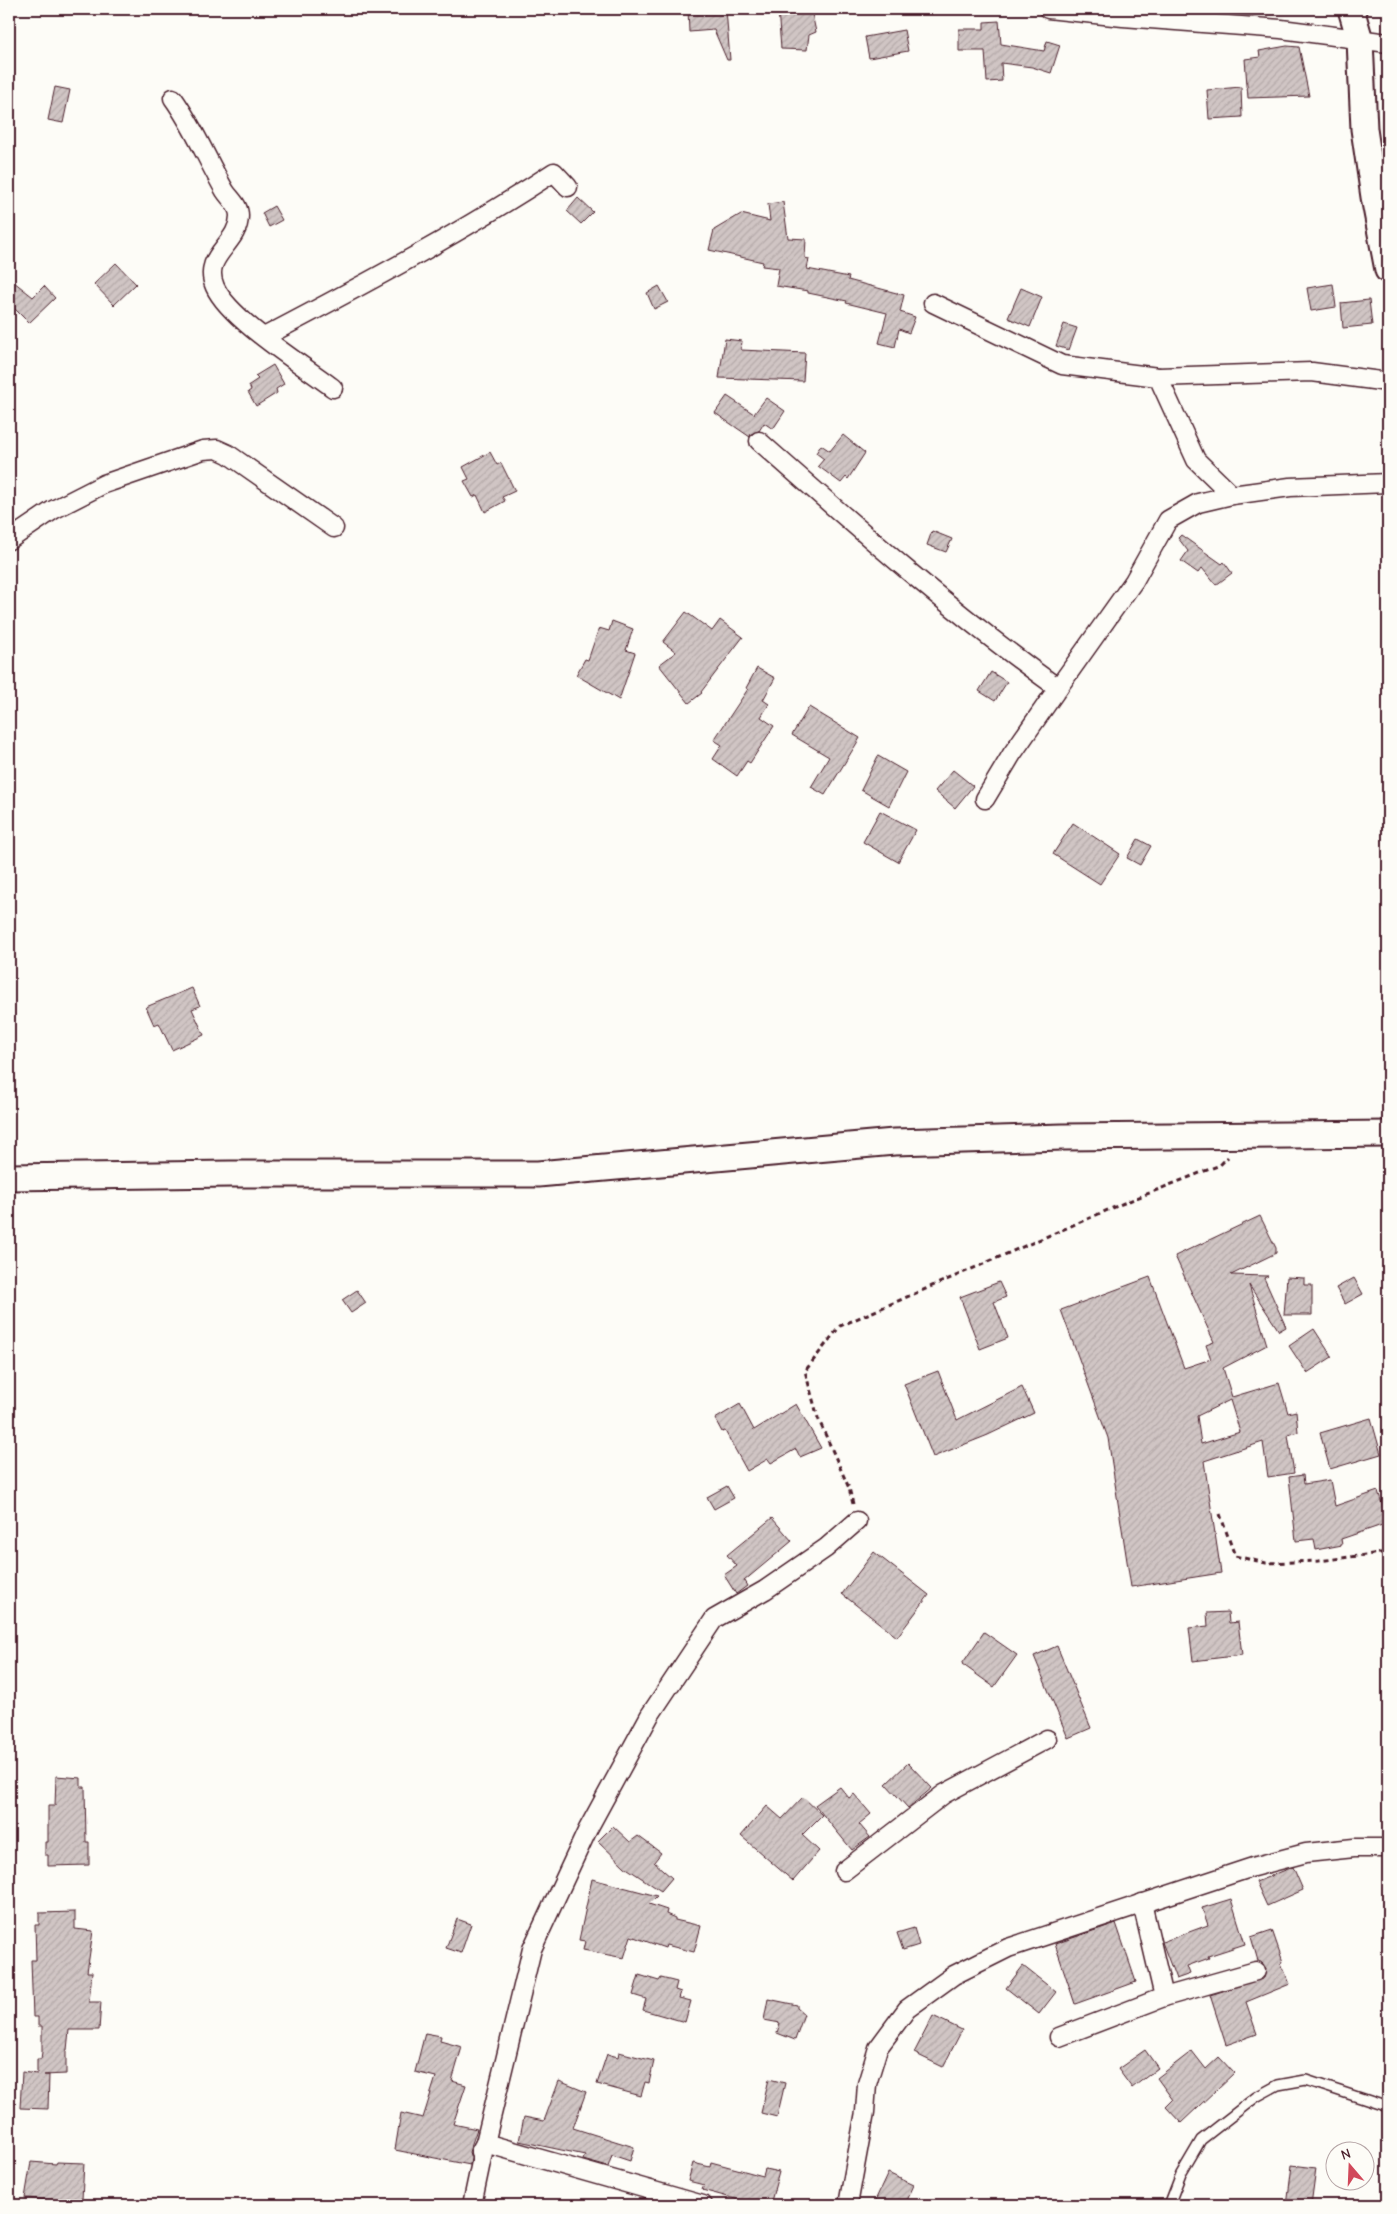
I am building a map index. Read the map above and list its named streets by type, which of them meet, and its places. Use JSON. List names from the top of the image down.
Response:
{
  "north": "top"
}
